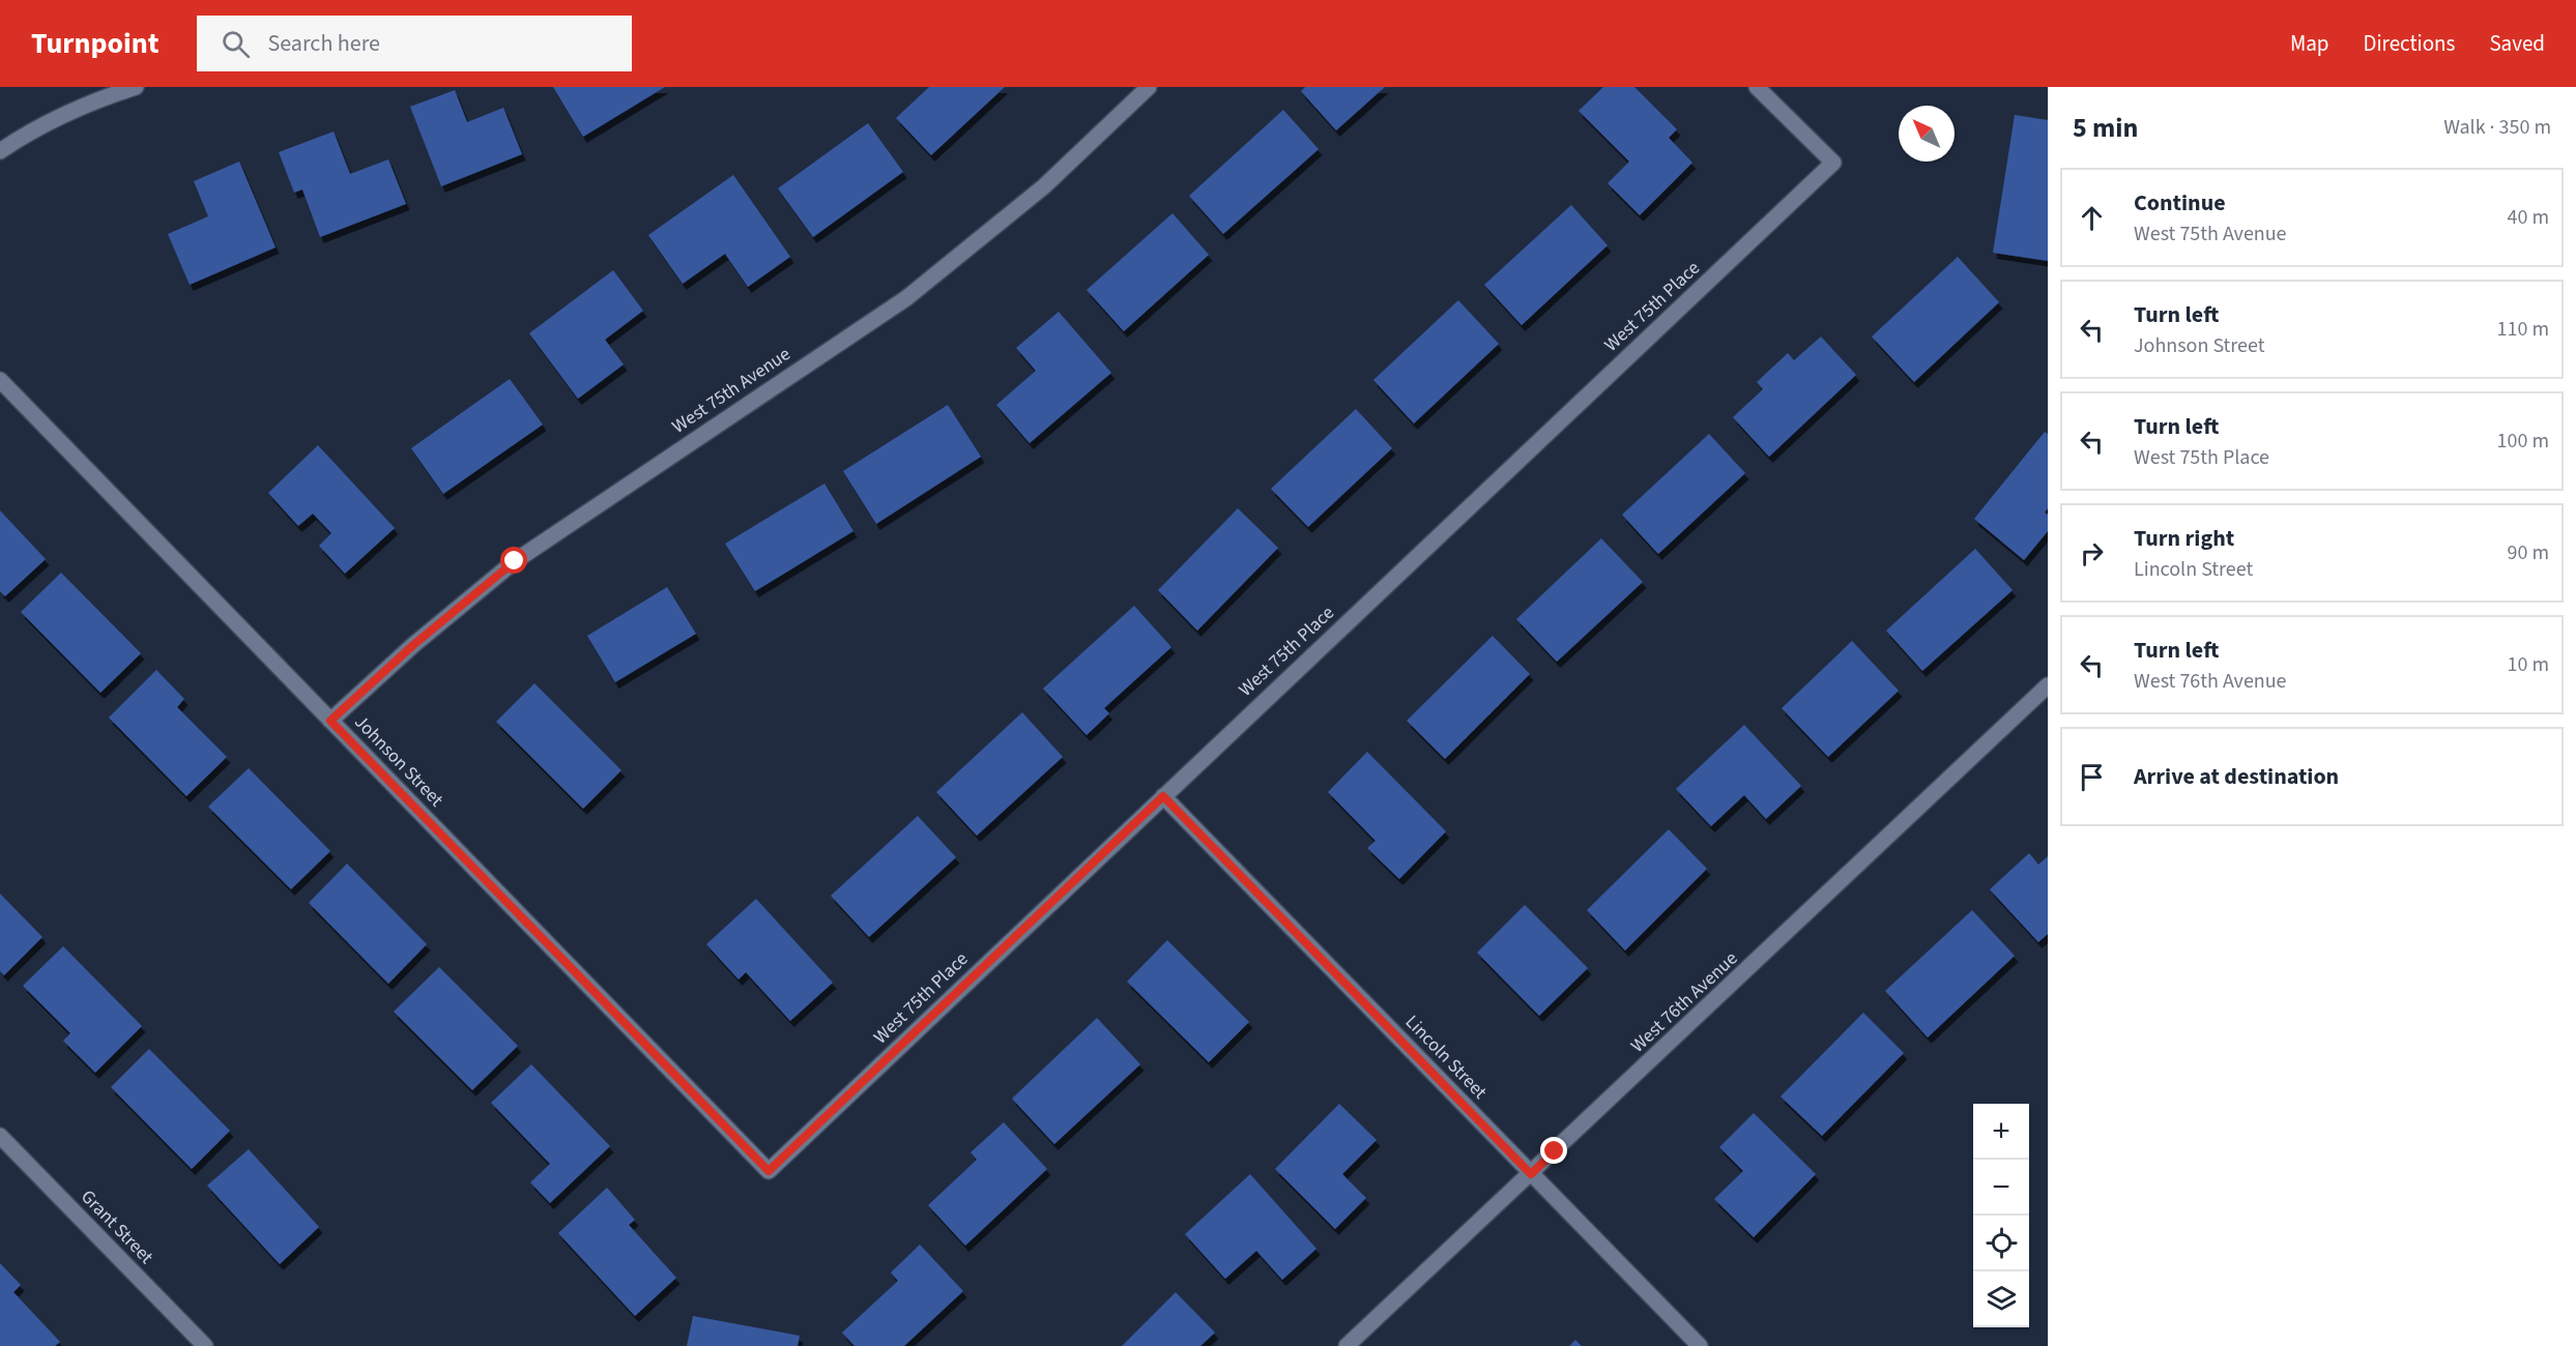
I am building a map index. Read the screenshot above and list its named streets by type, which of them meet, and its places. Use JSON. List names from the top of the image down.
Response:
{
  "streets": {
    "street": [
      "West 75th Place",
      "West 75th Avenue",
      "Johnson Street",
      "West 76th Avenue",
      "Lincoln Street",
      "Grant Street"
    ]
  },
  "crossings": [
    ["West 75th Place", "Johnson Street"],
    ["West 75th Place", "Lincoln Street"],
    ["West 75th Avenue", "Johnson Street"],
    ["West 76th Avenue", "Lincoln Street"]
  ],
  "north": "top left",
  "page": {
    "header": "Turnpoint",
    "search": "Search here",
    "nav": ["Map", "Directions", "Saved"],
    "heading": ["5 min", "Walk · 350 m"],
    "list": [
      ["Continue", "West 75th Avenue", "40 m"],
      ["Turn left", "Johnson Street", "110 m"],
      ["Turn left", "West 75th Place", "100 m"],
      ["Turn right", "Lincoln Street", "90 m"],
      ["Turn left", "West 76th Avenue", "10 m"],
      "Arrive at destination"
    ],
    "map_buttons": ["+", "−"]
  }
}
